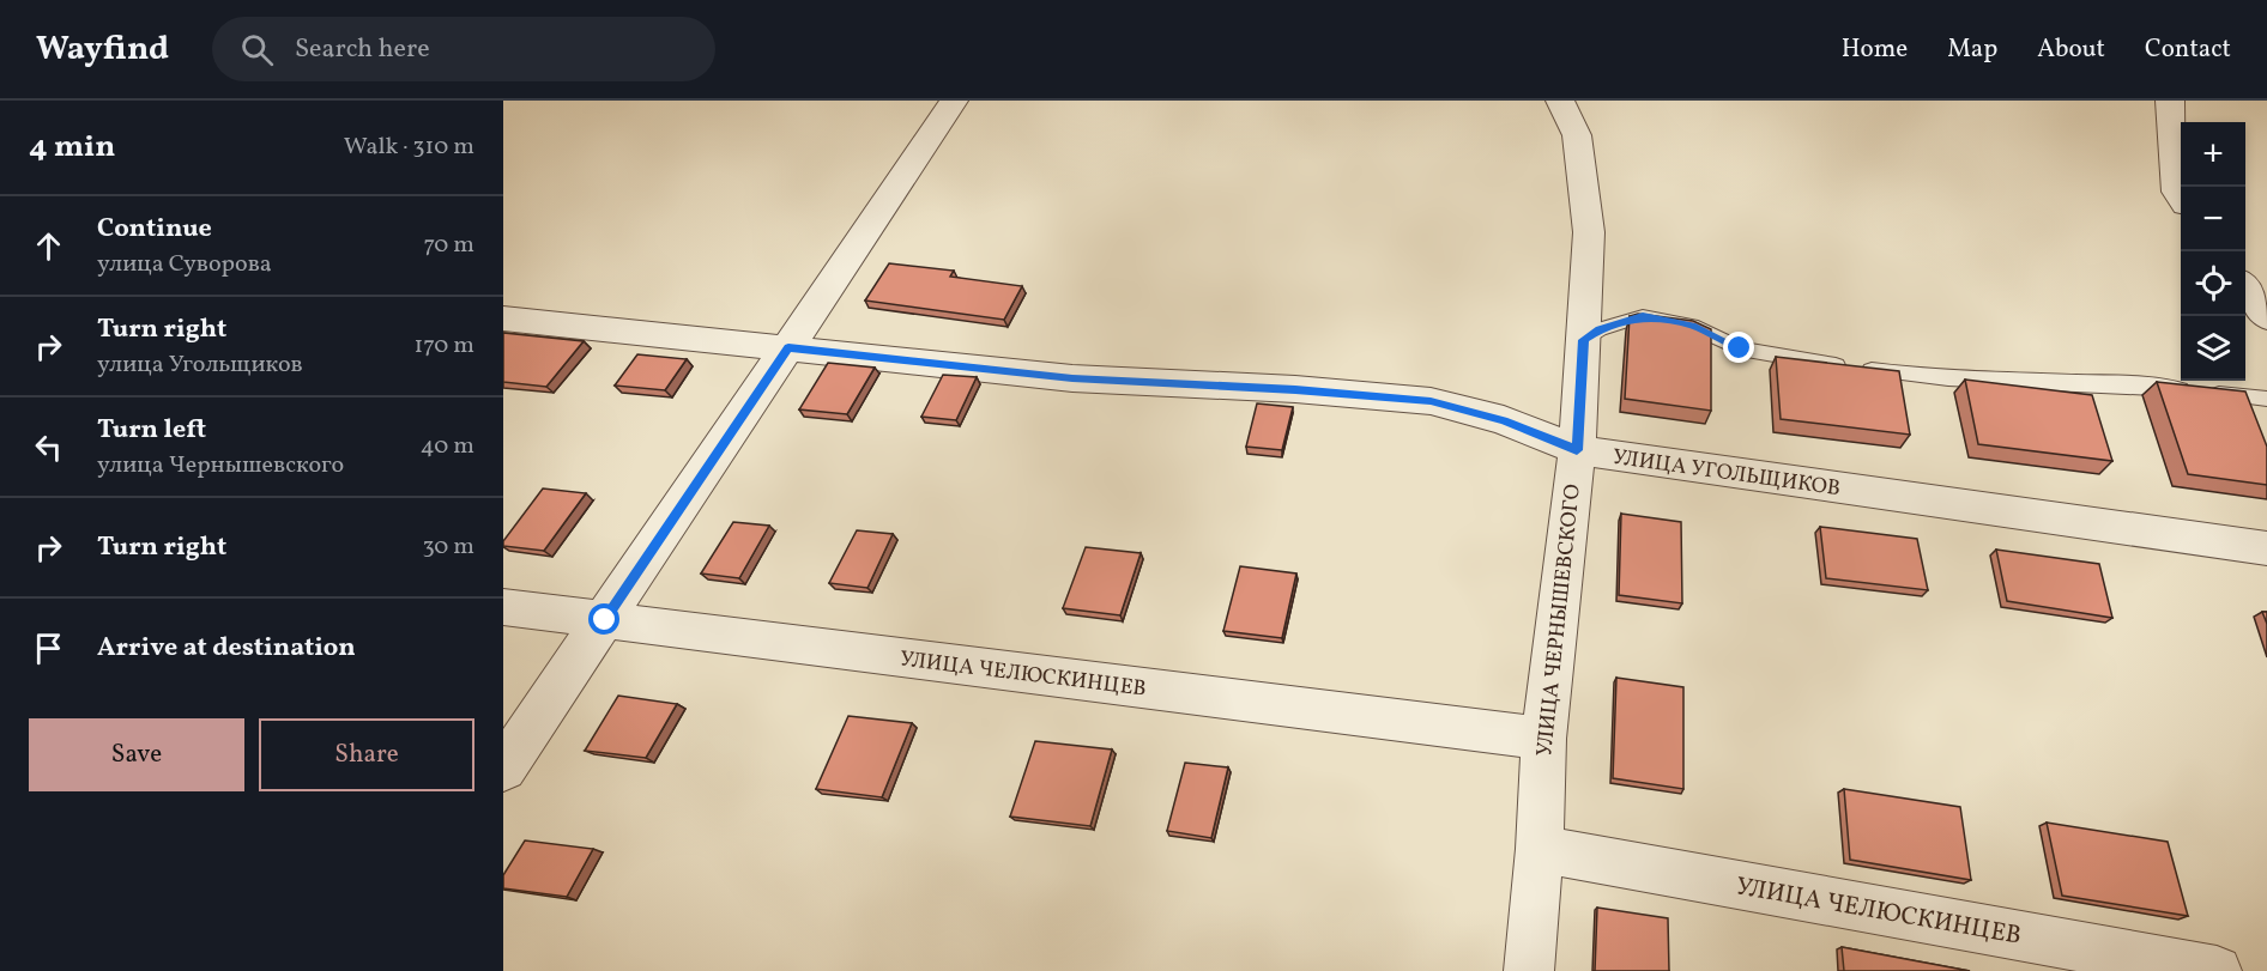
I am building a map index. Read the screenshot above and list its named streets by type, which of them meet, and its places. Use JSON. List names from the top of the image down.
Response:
{
  "streets": {
    "street": ["УЛИЦА УГОЛЬЩИКОВ", "УЛИЦА ЧЕРНЫШЕВСКОГО", "УЛИЦА ЧЕЛЮСКИНЦЕВ"]
  },
  "crossings": [
    ["УЛИЦА УГОЛЬЩИКОВ", "УЛИЦА ЧЕРНЫШЕВСКОГО"],
    ["УЛИЦА ЧЕРНЫШЕВСКОГО", "УЛИЦА ЧЕЛЮСКИНЦЕВ"]
  ],
  "page": {
    "header": "Wayfind",
    "search": "Search here",
    "nav": [
      "Home",
      "Map",
      "About",
      "Contact"
    ],
    "heading": ["4 min", "Walk · 310 m"],
    "map_buttons": ["+", "−"],
    "list": [
      ["Continue", "улица Суворова", "70 m"],
      ["Turn right", "улица Угольщиков", "170 m"],
      ["Turn left", "улица Чернышевского", "40 m"],
      ["Turn right", "30 m"],
      "Arrive at destination"
    ],
    "buttons": ["Save", "Share"]
  }
}
